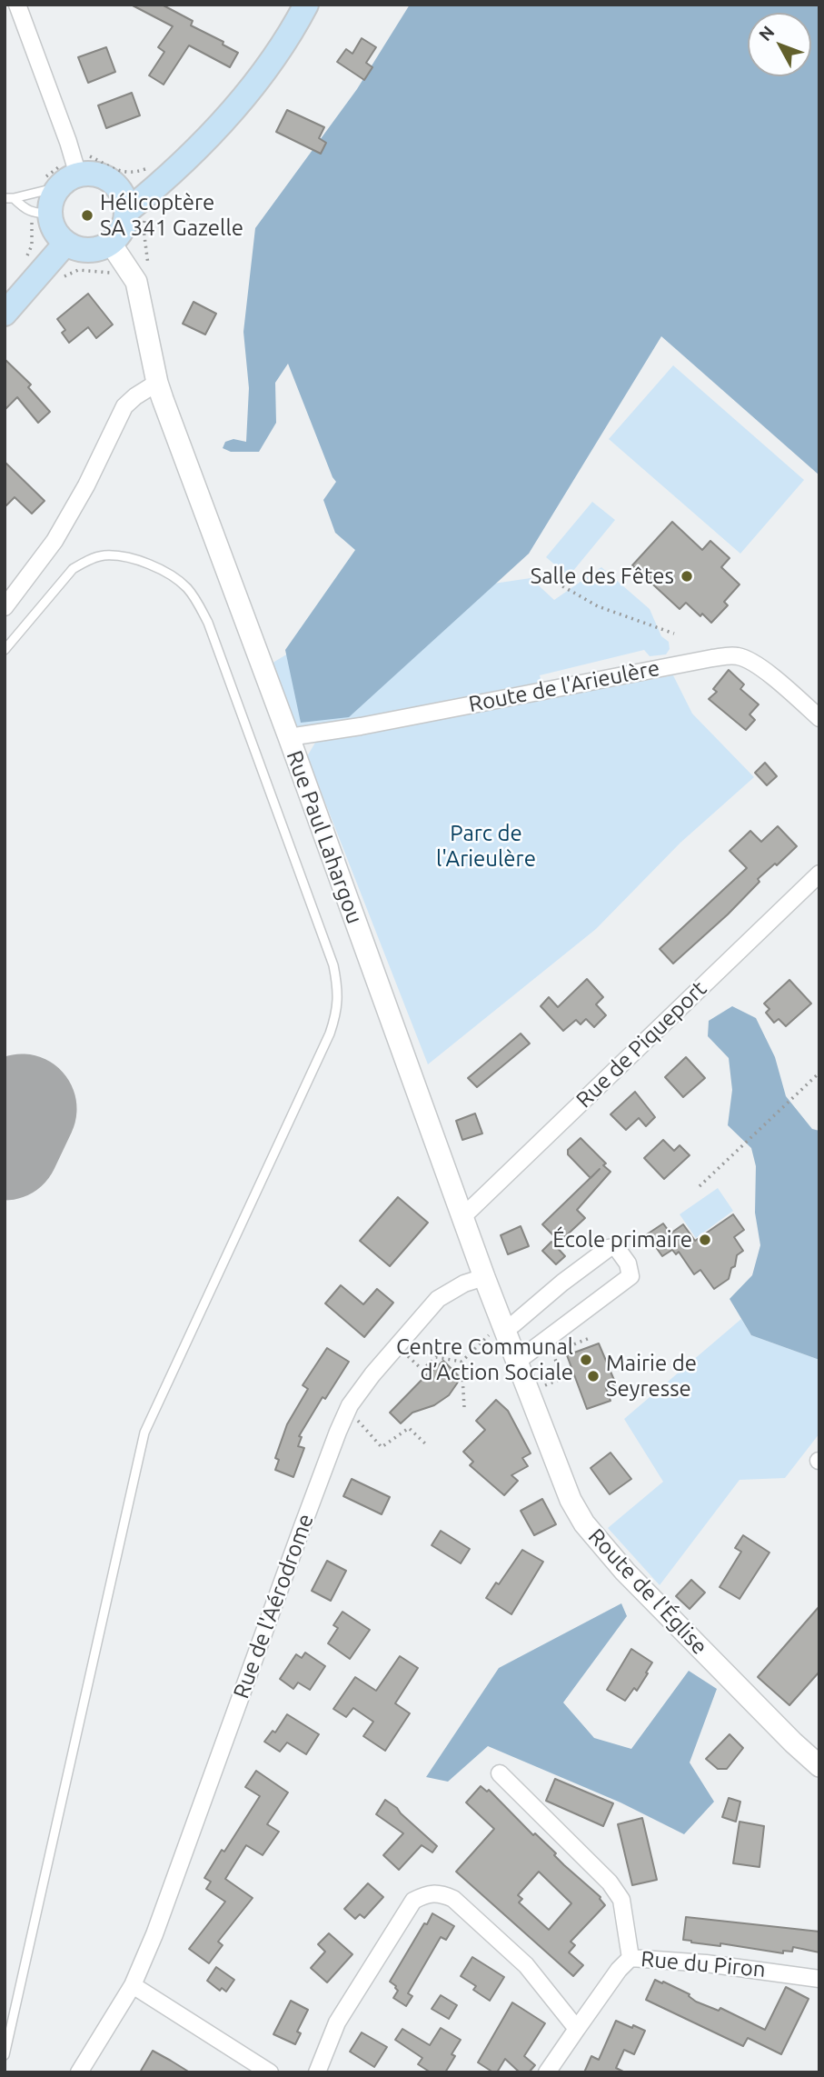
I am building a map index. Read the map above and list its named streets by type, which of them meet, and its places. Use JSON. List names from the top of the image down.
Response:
{
  "streets": {
    "street": [
      "Route de l'Arieulère",
      "Rue Paul Lahargou",
      "Rue de Piqueport",
      "Route de l'Église",
      "Rue de l'Aérodrome",
      "Rue du Piron"
    ]
  },
  "crossings": [
    ["Route de l'Arieulère", "Rue Paul Lahargou"],
    ["Rue Paul Lahargou", "Rue de Piqueport"],
    ["Rue Paul Lahargou", "Route de l'Église"],
    ["Rue Paul Lahargou", "Rue de l'Aérodrome"],
    ["Route de l'Église", "Rue de l'Aérodrome"]
  ],
  "parks": ["Parc de l'Arieulère"],
  "places": [
    "Hélicoptère SA 341 Gazelle",
    "Salle des Fêtes",
    "École primaire",
    "Centre Communal d’Action Sociale",
    "Mairie de Seyresse"
  ],
  "north": "top left"
}
